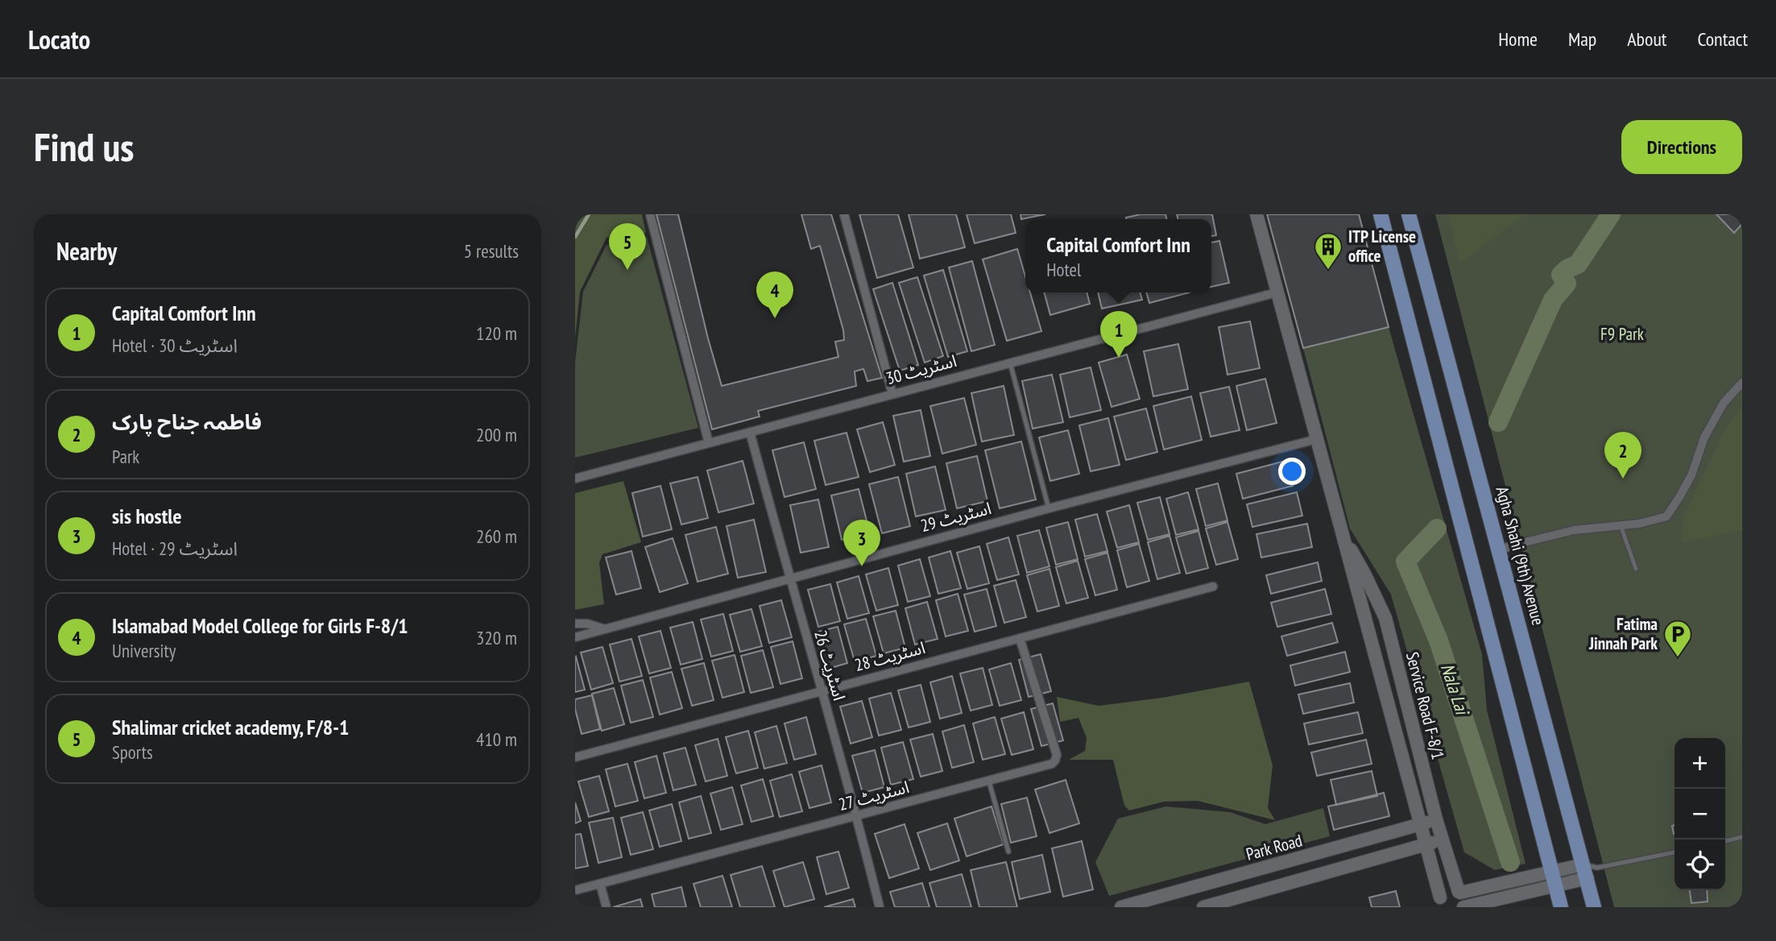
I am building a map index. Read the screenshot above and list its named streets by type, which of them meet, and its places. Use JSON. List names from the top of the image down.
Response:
{
  "streets": {
    "main road": ["Agha Shahi (9th) Avenue"],
    "street": [
      "اسٹریٹ 30",
      "اسٹریٹ 29",
      "اسٹریٹ 28",
      "اسٹریٹ 26",
      "Service Road F-8/1",
      "اسٹریٹ 27",
      "Park Road"
    ]
  },
  "crossings": [
    ["اسٹریٹ 30", "اسٹریٹ 26"],
    ["اسٹریٹ 30", "Service Road F-8/1"],
    ["اسٹریٹ 29", "اسٹریٹ 26"],
    ["اسٹریٹ 29", "Service Road F-8/1"],
    ["اسٹریٹ 28", "اسٹریٹ 26"],
    ["اسٹریٹ 28", "اسٹریٹ 27"],
    ["اسٹریٹ 26", "اسٹریٹ 27"],
    ["Service Road F-8/1", "Park Road"]
  ],
  "water": ["Nala Lai"],
  "parks": ["F9 Park"],
  "places": {
    "building": ["ITP License office"],
    "parking": ["Fatima Jinnah Park"]
  },
  "page": {
    "header": "Locato",
    "nav": [
      "Home",
      "Map",
      "About",
      "Contact"
    ],
    "buttons": "Directions",
    "title": "Find us",
    "heading": ["Nearby", "5 results"],
    "popup": ["Capital Comfort Inn", "Hotel"],
    "pins": [
      "5",
      "4",
      "1",
      "2",
      "3"
    ],
    "list": [
      {
        "mark": "1",
        "name": "Capital Comfort Inn",
        "note": "Hotel · اسٹریٹ 30",
        "value": "120 m"
      },
      {
        "mark": "2",
        "name": "فاطمہ جناح پارک",
        "note": "Park",
        "value": "200 m"
      },
      {
        "mark": "3",
        "name": "sis hostle",
        "note": "Hotel · اسٹریٹ 29",
        "value": "260 m"
      },
      {
        "mark": "4",
        "name": "Islamabad Model College for Girls F-8/1",
        "note": "University",
        "value": "320 m"
      },
      {
        "mark": "5",
        "name": "Shalimar cricket academy, F/8-1",
        "note": "Sports",
        "value": "410 m"
      }
    ],
    "map_buttons": ["+", "−"]
  }
}
